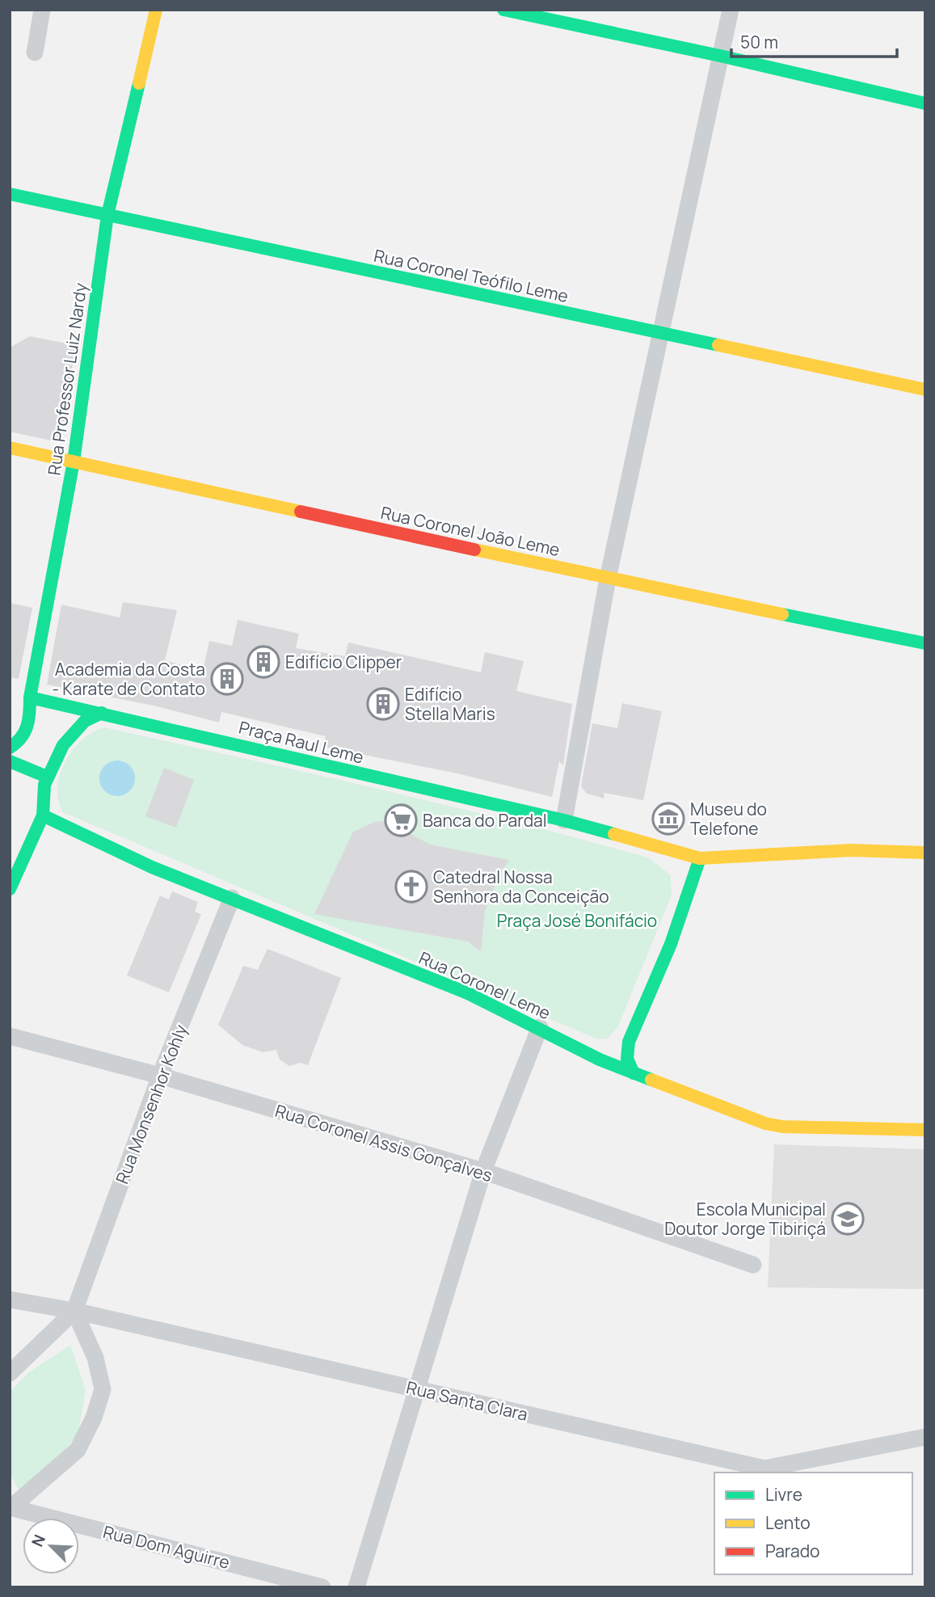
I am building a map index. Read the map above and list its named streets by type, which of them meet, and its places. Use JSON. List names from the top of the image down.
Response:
{
  "streets": {
    "street": [
      "Rua Coronel Teófilo Leme",
      "Rua Professor Luiz Nardy",
      "Rua Coronel João Leme",
      "Praça Raul Leme",
      "Rua Coronel Leme",
      "Rua Monsenhor Kohly",
      "Rua Coronel Assis Gonçalves",
      "Rua Santa Clara",
      "Rua Dom Aguirre"
    ]
  },
  "crossings": [
    ["Rua Coronel Teófilo Leme", "Rua Professor Luiz Nardy"],
    ["Rua Professor Luiz Nardy", "Rua Coronel João Leme"],
    ["Rua Professor Luiz Nardy", "Praça Raul Leme"],
    ["Rua Coronel Leme", "Rua Monsenhor Kohly"],
    ["Rua Monsenhor Kohly", "Rua Coronel Assis Gonçalves"],
    ["Rua Monsenhor Kohly", "Rua Santa Clara"]
  ],
  "parks": ["Praça José Bonifácio"],
  "places": {
    "building": ["Edifício Clipper", "Academia da Costa - Karate de Contato", "Edifício Stella Maris"],
    "museum": ["Museu do Telefone"],
    "supermarket": ["Banca do Pardal"],
    "church": ["Catedral Nossa Senhora da Conceição"],
    "school or university": ["Escola Municipal Doutor Jorge Tibiriçá"]
  },
  "legend": ["Livre", "Lento", "Parado"],
  "scale_bar": "50 m",
  "north": "top left"
}
